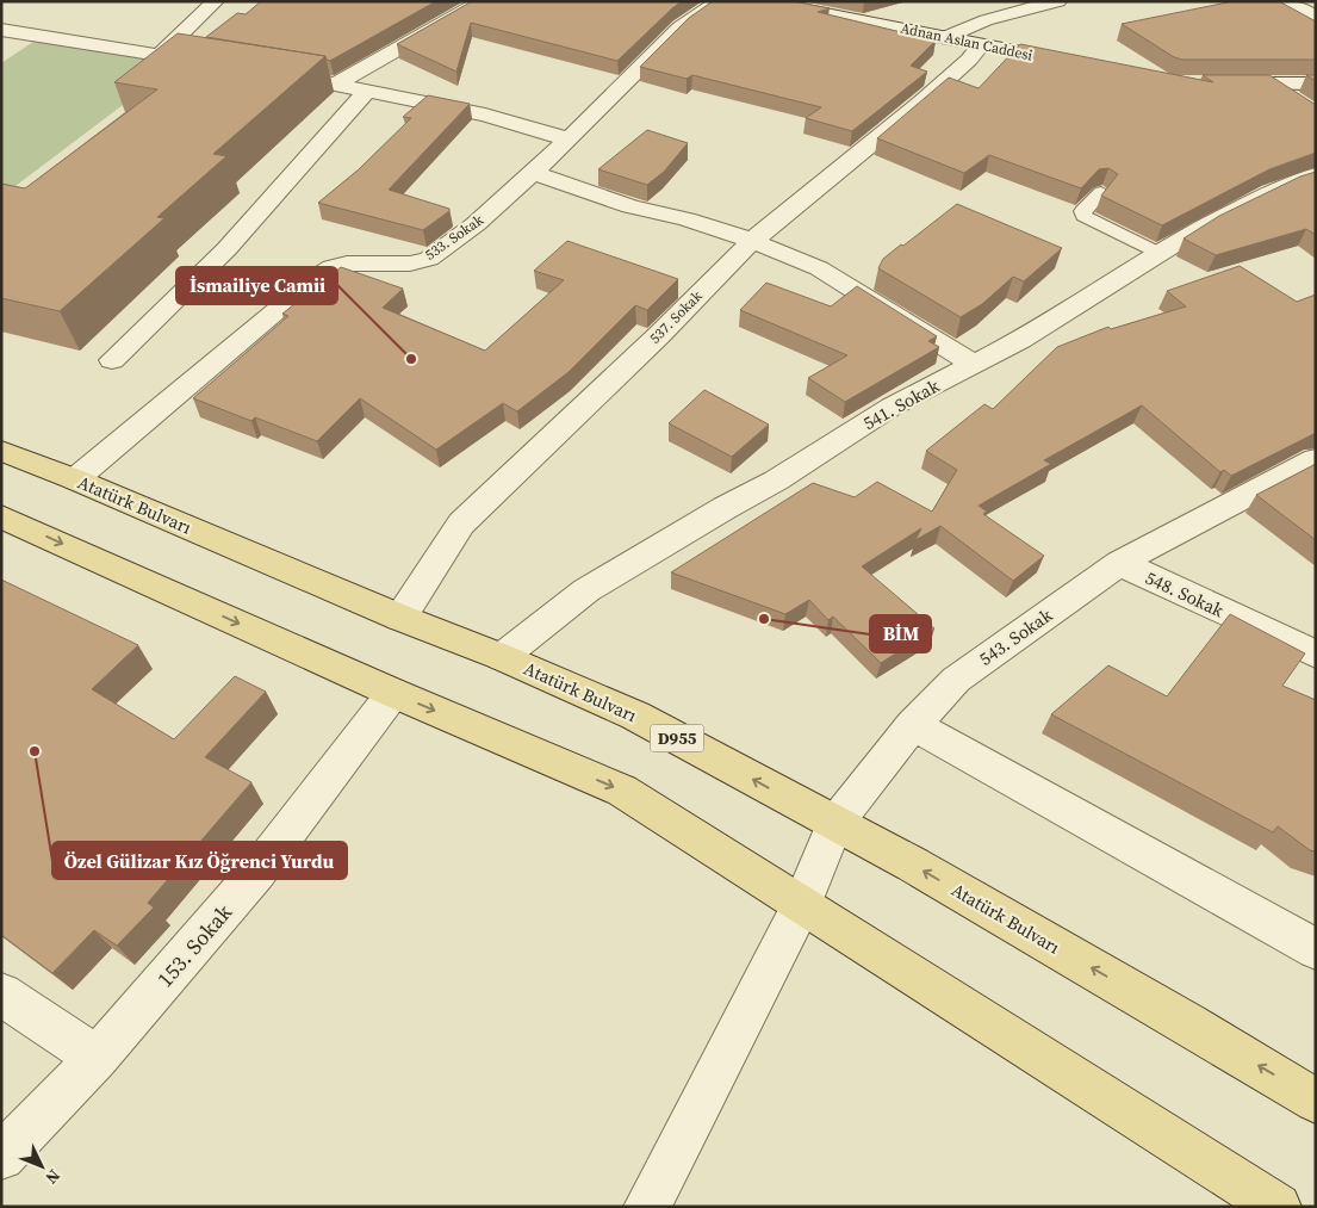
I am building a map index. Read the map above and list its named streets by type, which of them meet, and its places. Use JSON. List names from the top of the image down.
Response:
{
  "streets": {
    "main road": ["Atatürk Bulvarı", "D955"],
    "street": [
      "Adnan Aslan Caddesi",
      "533. Sokak",
      "537. Sokak",
      "541. Sokak",
      "548. Sokak",
      "543. Sokak",
      "153. Sokak"
    ]
  },
  "crossings": [
    ["Adnan Aslan Caddesi", "537. Sokak"],
    ["533. Sokak", "Atatürk Bulvarı"],
    ["537. Sokak", "Atatürk Bulvarı"],
    ["541. Sokak", "Atatürk Bulvarı"],
    ["Atatürk Bulvarı", "543. Sokak"],
    ["548. Sokak", "543. Sokak"]
  ],
  "places": ["İsmailiye Camii", "BİM", "Özel Gülizar Kız Öğrenci Yurdu"],
  "north": "bottom right"
}
